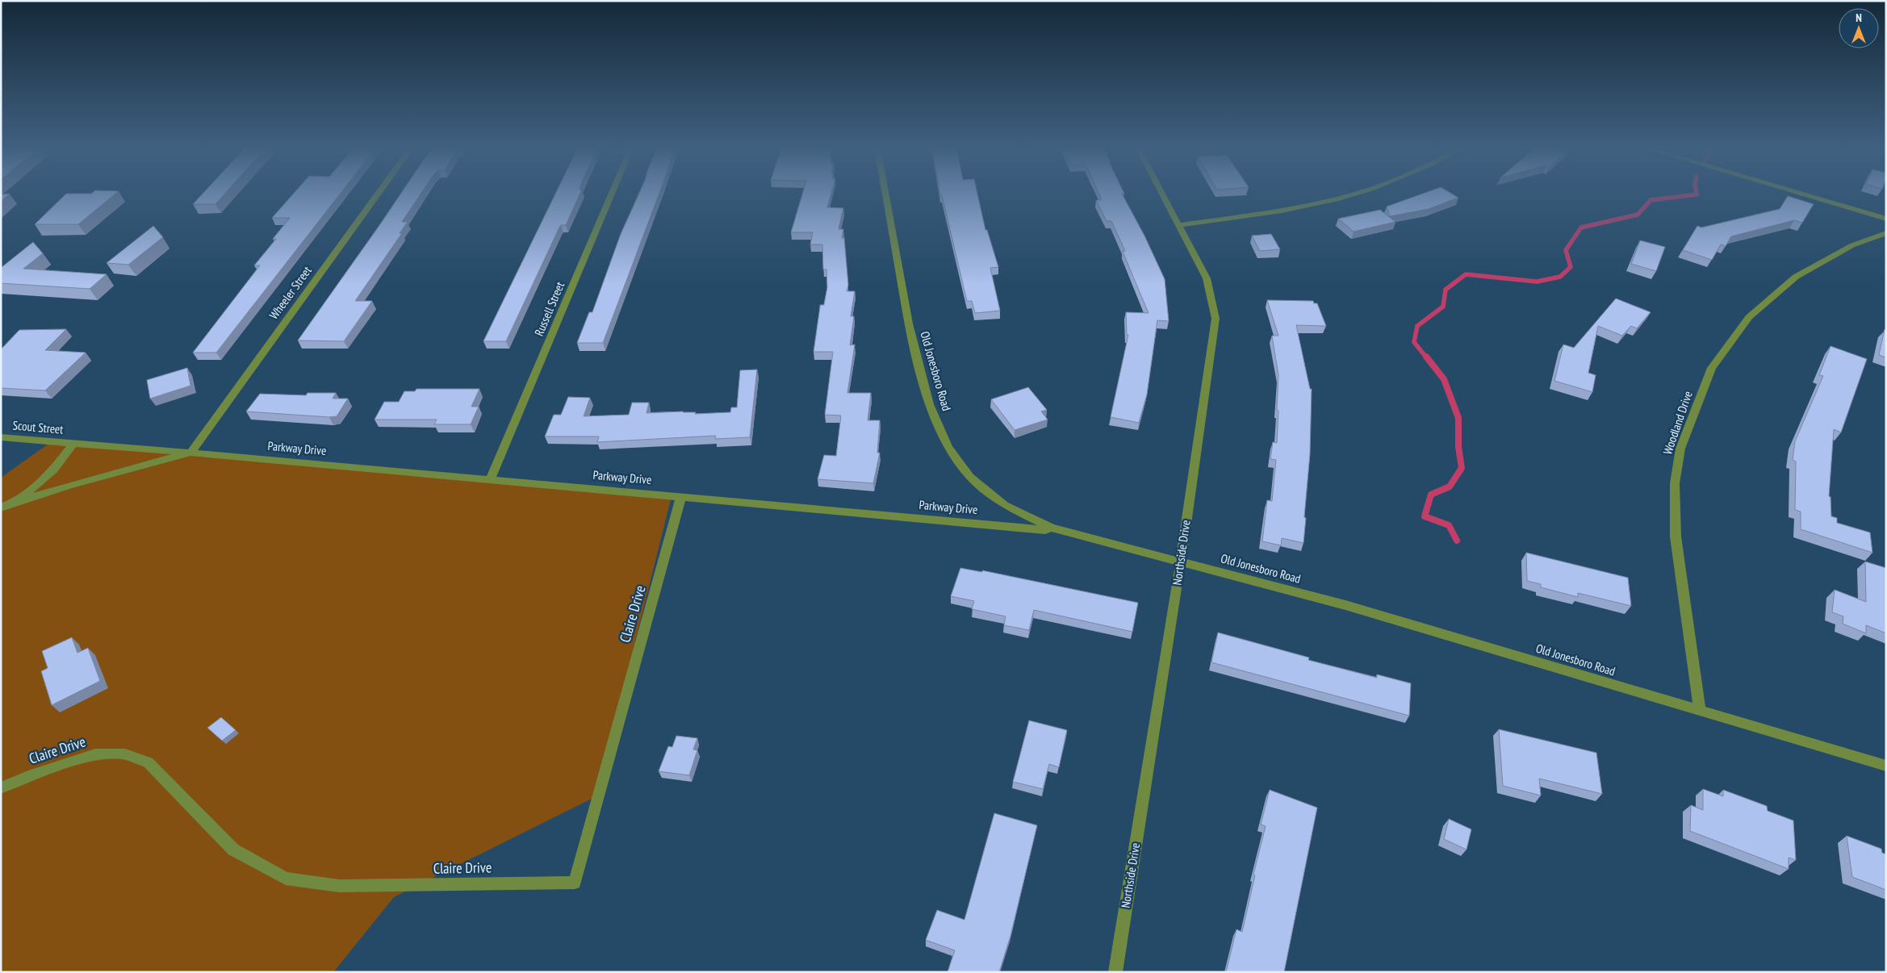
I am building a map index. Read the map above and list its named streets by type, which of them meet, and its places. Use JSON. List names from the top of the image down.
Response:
{
  "streets": {
    "street": [
      "Wheeler Street",
      "Russell Street",
      "Old Jonesboro Road",
      "Woodland Drive",
      "Scout Street",
      "Parkway Drive",
      "Northside Drive",
      "Claire Drive"
    ]
  },
  "crossings": [
    ["Wheeler Street", "Parkway Drive"],
    ["Russell Street", "Parkway Drive"],
    ["Old Jonesboro Road", "Woodland Drive"],
    ["Old Jonesboro Road", "Parkway Drive"],
    ["Old Jonesboro Road", "Northside Drive"],
    ["Parkway Drive", "Claire Drive"]
  ],
  "north": "top"
}
